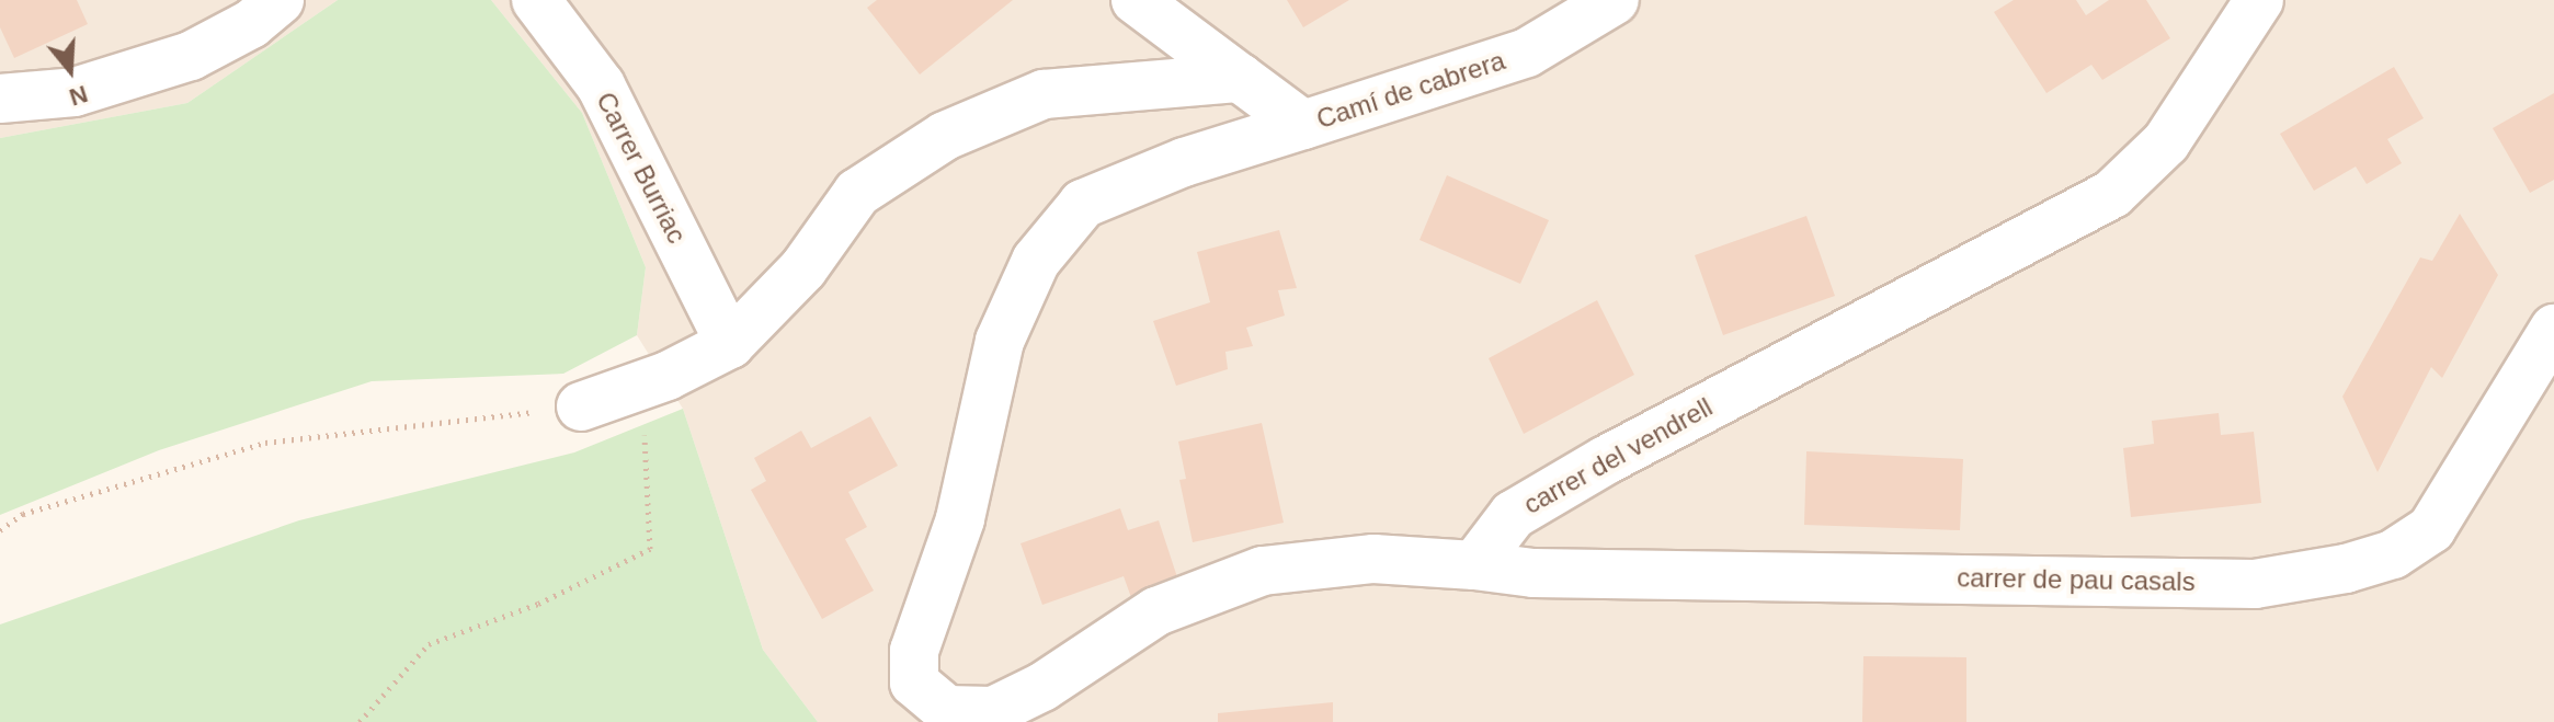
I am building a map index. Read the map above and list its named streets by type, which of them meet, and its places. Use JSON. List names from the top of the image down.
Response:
{
  "streets": {
    "street": [
      "Camí de cabrera",
      "Carrer Burriac",
      "carrer del vendrell",
      "carrer de pau casals"
    ]
  },
  "crossings": [
    ["carrer del vendrell", "carrer de pau casals"]
  ],
  "north": "bottom"
}
